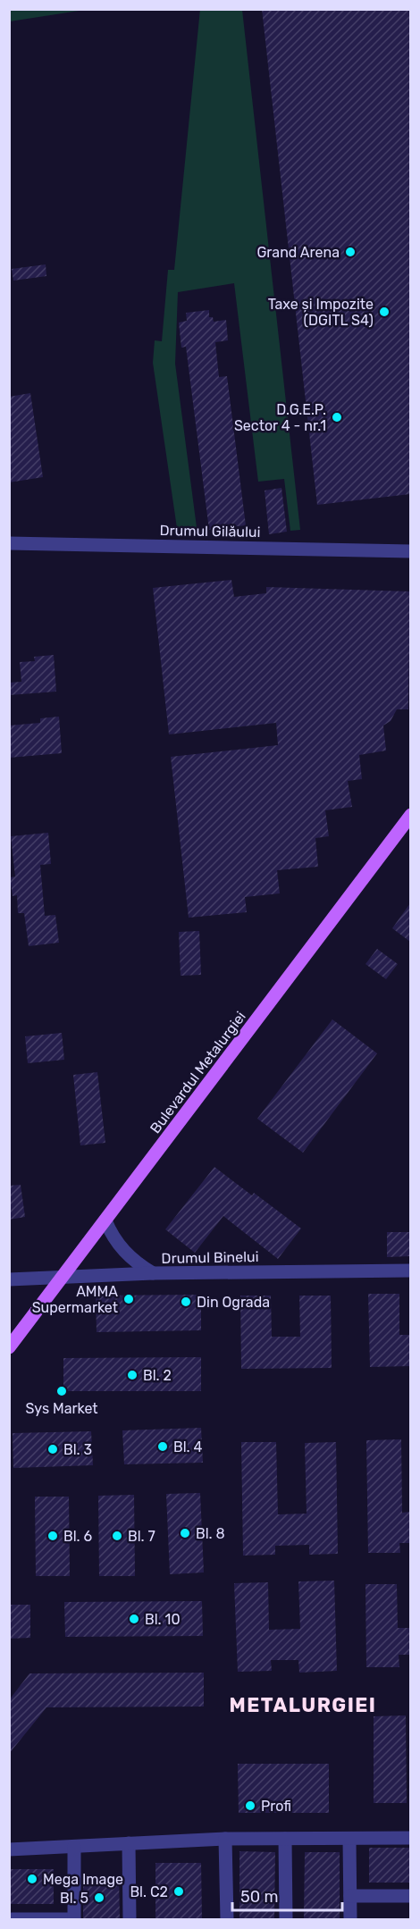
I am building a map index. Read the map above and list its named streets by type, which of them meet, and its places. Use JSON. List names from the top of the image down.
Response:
{
  "streets": {
    "main road": ["Bulevardul Metalurgiei"],
    "street": ["Drumul Gilăului", "Drumul Binelui"]
  },
  "crossings": [
    ["Bulevardul Metalurgiei", "Drumul Binelui"]
  ],
  "districts": ["METALURGIEI"],
  "places": [
    "Grand Arena",
    "Taxe și Impozite (DGITL S4)",
    "D.G.E.P. Sector 4 - nr.1",
    "AMMA Supermarket",
    "Din Ograda",
    "Bl. 2",
    "Sys Market",
    "Bl. 4",
    "Bl. 3",
    "Bl. 8",
    "Bl. 6",
    "Bl. 7",
    "Bl. 10",
    "Profi",
    "Mega Image",
    "Bl. C2",
    "Bl. 5"
  ],
  "scale_bar": "50 m"
}
